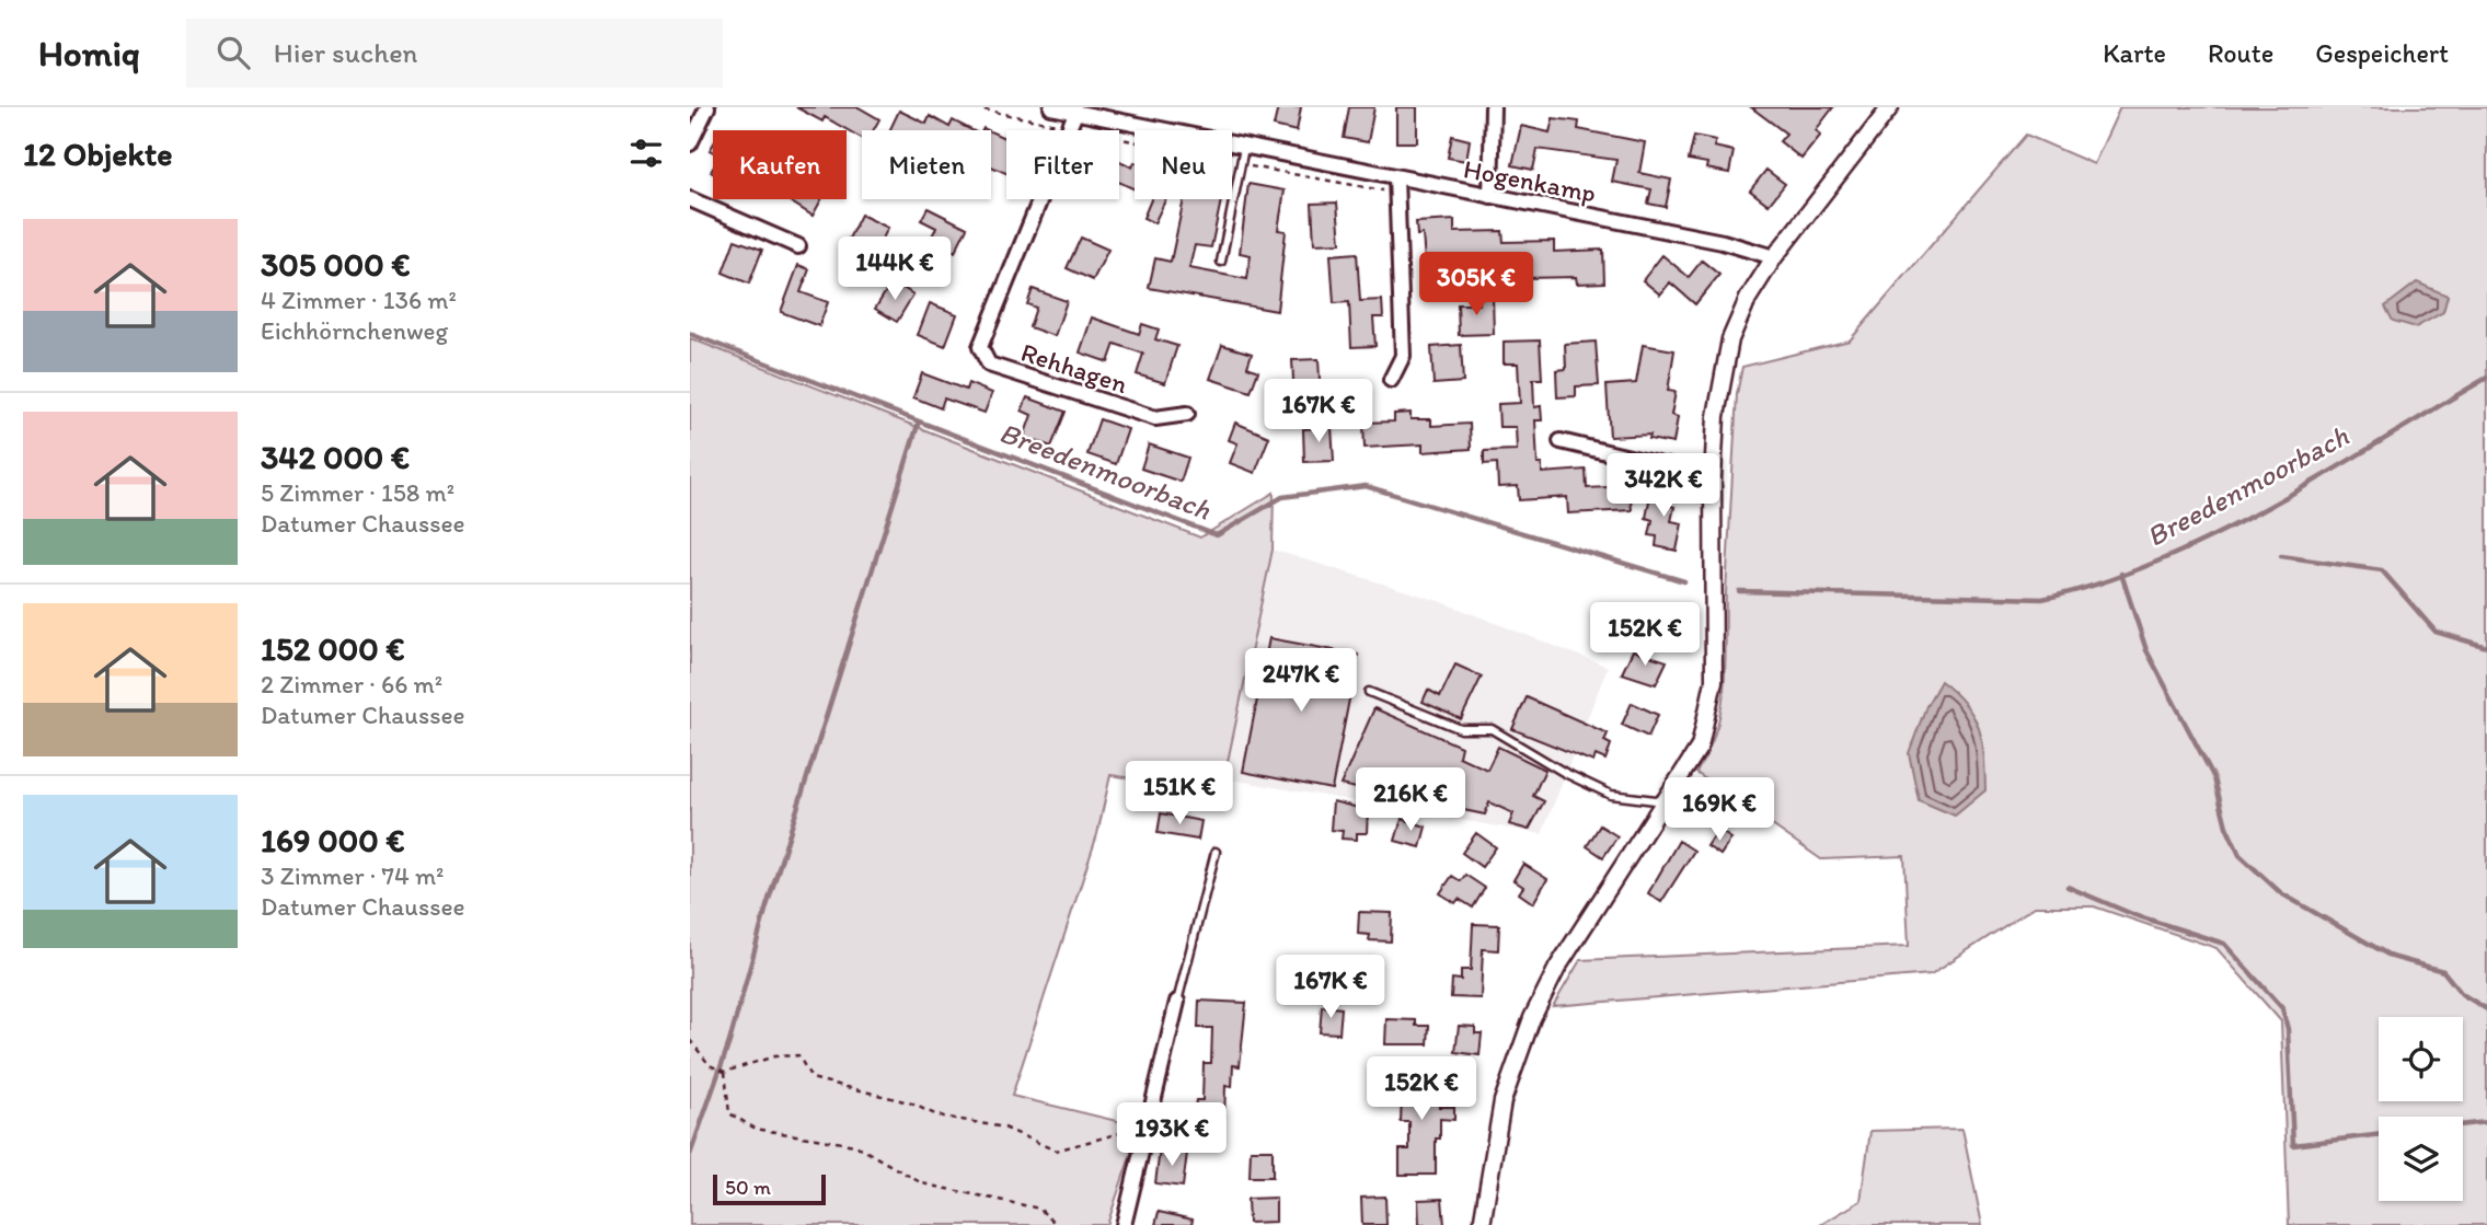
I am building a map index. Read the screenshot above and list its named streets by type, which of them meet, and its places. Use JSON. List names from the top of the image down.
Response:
{
  "streets": {
    "street": ["Hogenkamp", "Rehhagen"]
  },
  "crossings": [
    ["Hogenkamp", "Rehhagen"]
  ],
  "water": ["Breedenmoorbach"],
  "scale_bar": "50 m",
  "page": {
    "header": "Homiq",
    "search": "Hier suchen",
    "nav": ["Karte", "Route", "Gespeichert"],
    "heading": "12 Objekte",
    "chip": [
      "Kaufen",
      "Mieten",
      "Filter",
      "Neu"
    ],
    "list": [
      {
        "name": "305 000 €",
        "note": "4 Zimmer · 136 m² · Eichhörnchenweg"
      },
      {
        "name": "342 000 €",
        "note": "5 Zimmer · 158 m² · Datumer Chaussee"
      },
      {
        "name": "152 000 €",
        "note": "2 Zimmer · 66 m² · Datumer Chaussee"
      },
      {
        "name": "169 000 €",
        "note": "3 Zimmer · 74 m² · Datumer Chaussee"
      }
    ],
    "price": [
      "144K €",
      "305K €",
      "167K €",
      "342K €",
      "152K €",
      "247K €",
      "151K €",
      "216K €",
      "169K €",
      "167K €",
      "152K €",
      "193K €"
    ],
    "scale": "50 m"
  }
}
